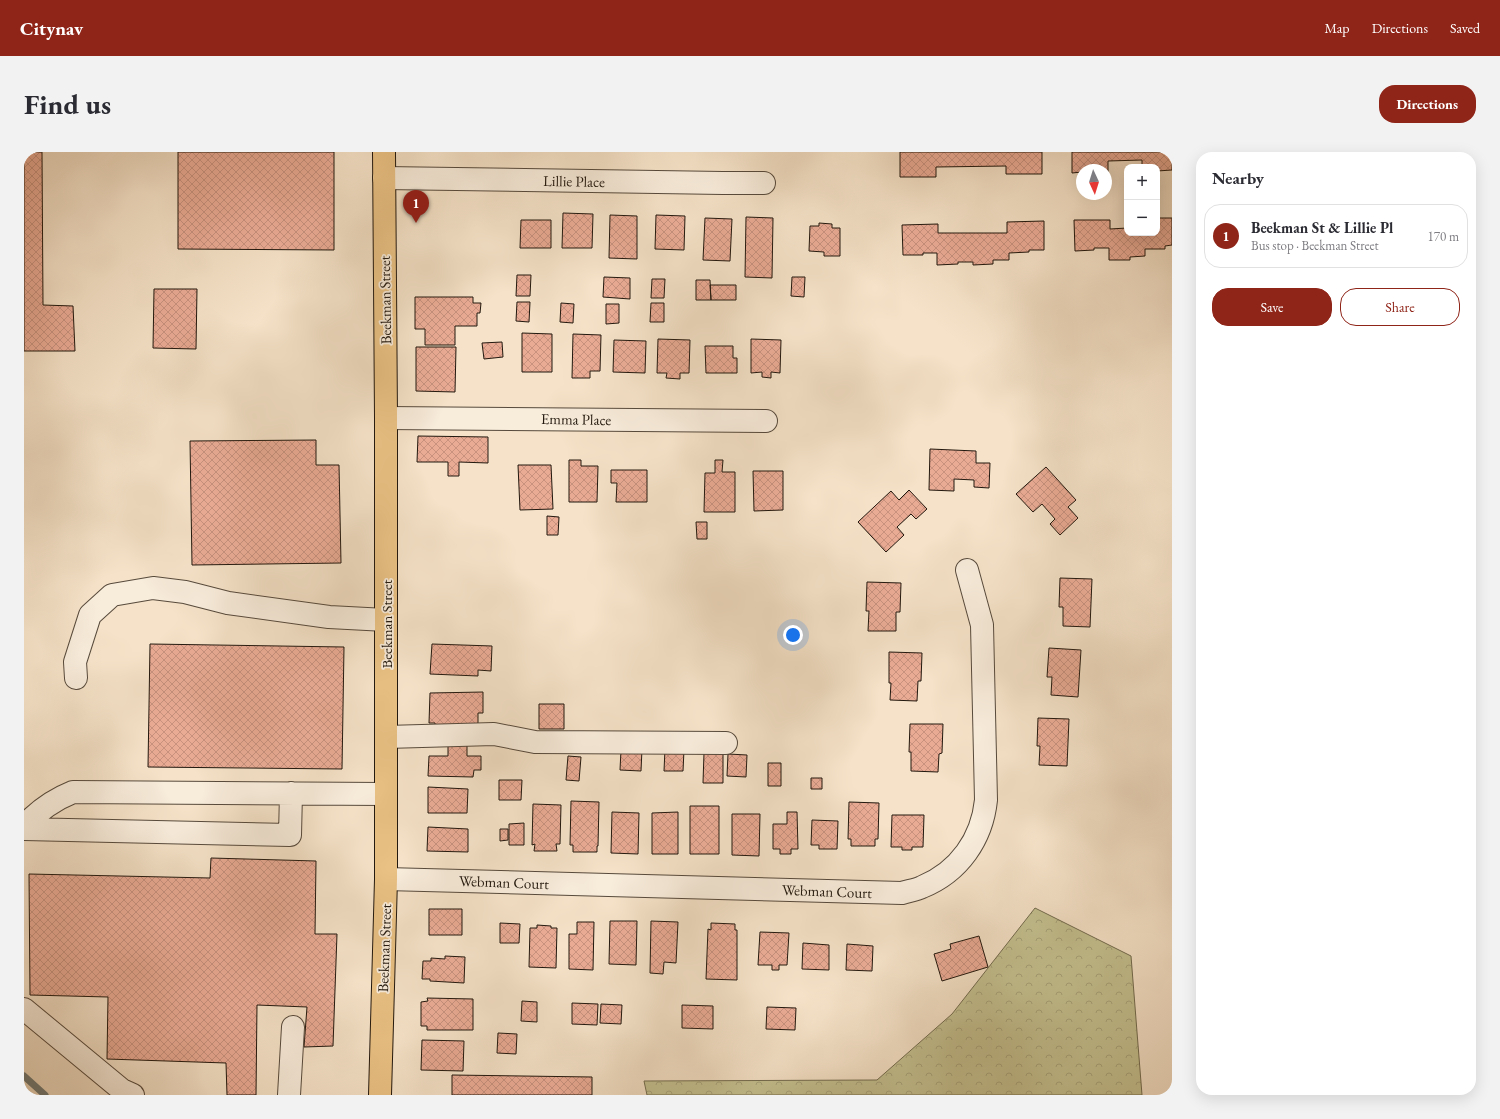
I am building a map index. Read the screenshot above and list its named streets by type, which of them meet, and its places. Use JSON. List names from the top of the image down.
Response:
{
  "streets": {
    "main road": ["Beekman Street"],
    "street": ["Lillie Place", "Emma Place", "Webman Court"]
  },
  "crossings": [
    ["Lillie Place", "Beekman Street"],
    ["Beekman Street", "Emma Place"],
    ["Beekman Street", "Webman Court"]
  ],
  "north": "bottom",
  "page": {
    "header": "Citynav",
    "nav": ["Map", "Directions", "Saved"],
    "buttons": [
      "Directions",
      ["Save", "Share"]
    ],
    "title": "Find us",
    "heading": "Nearby",
    "map_buttons": ["+", "−"],
    "pins": "1",
    "list": [
      {
        "mark": "1",
        "name": "Beekman St & Lillie Pl",
        "note": "Bus stop · Beekman Street",
        "value": "170 m"
      }
    ]
  }
}
